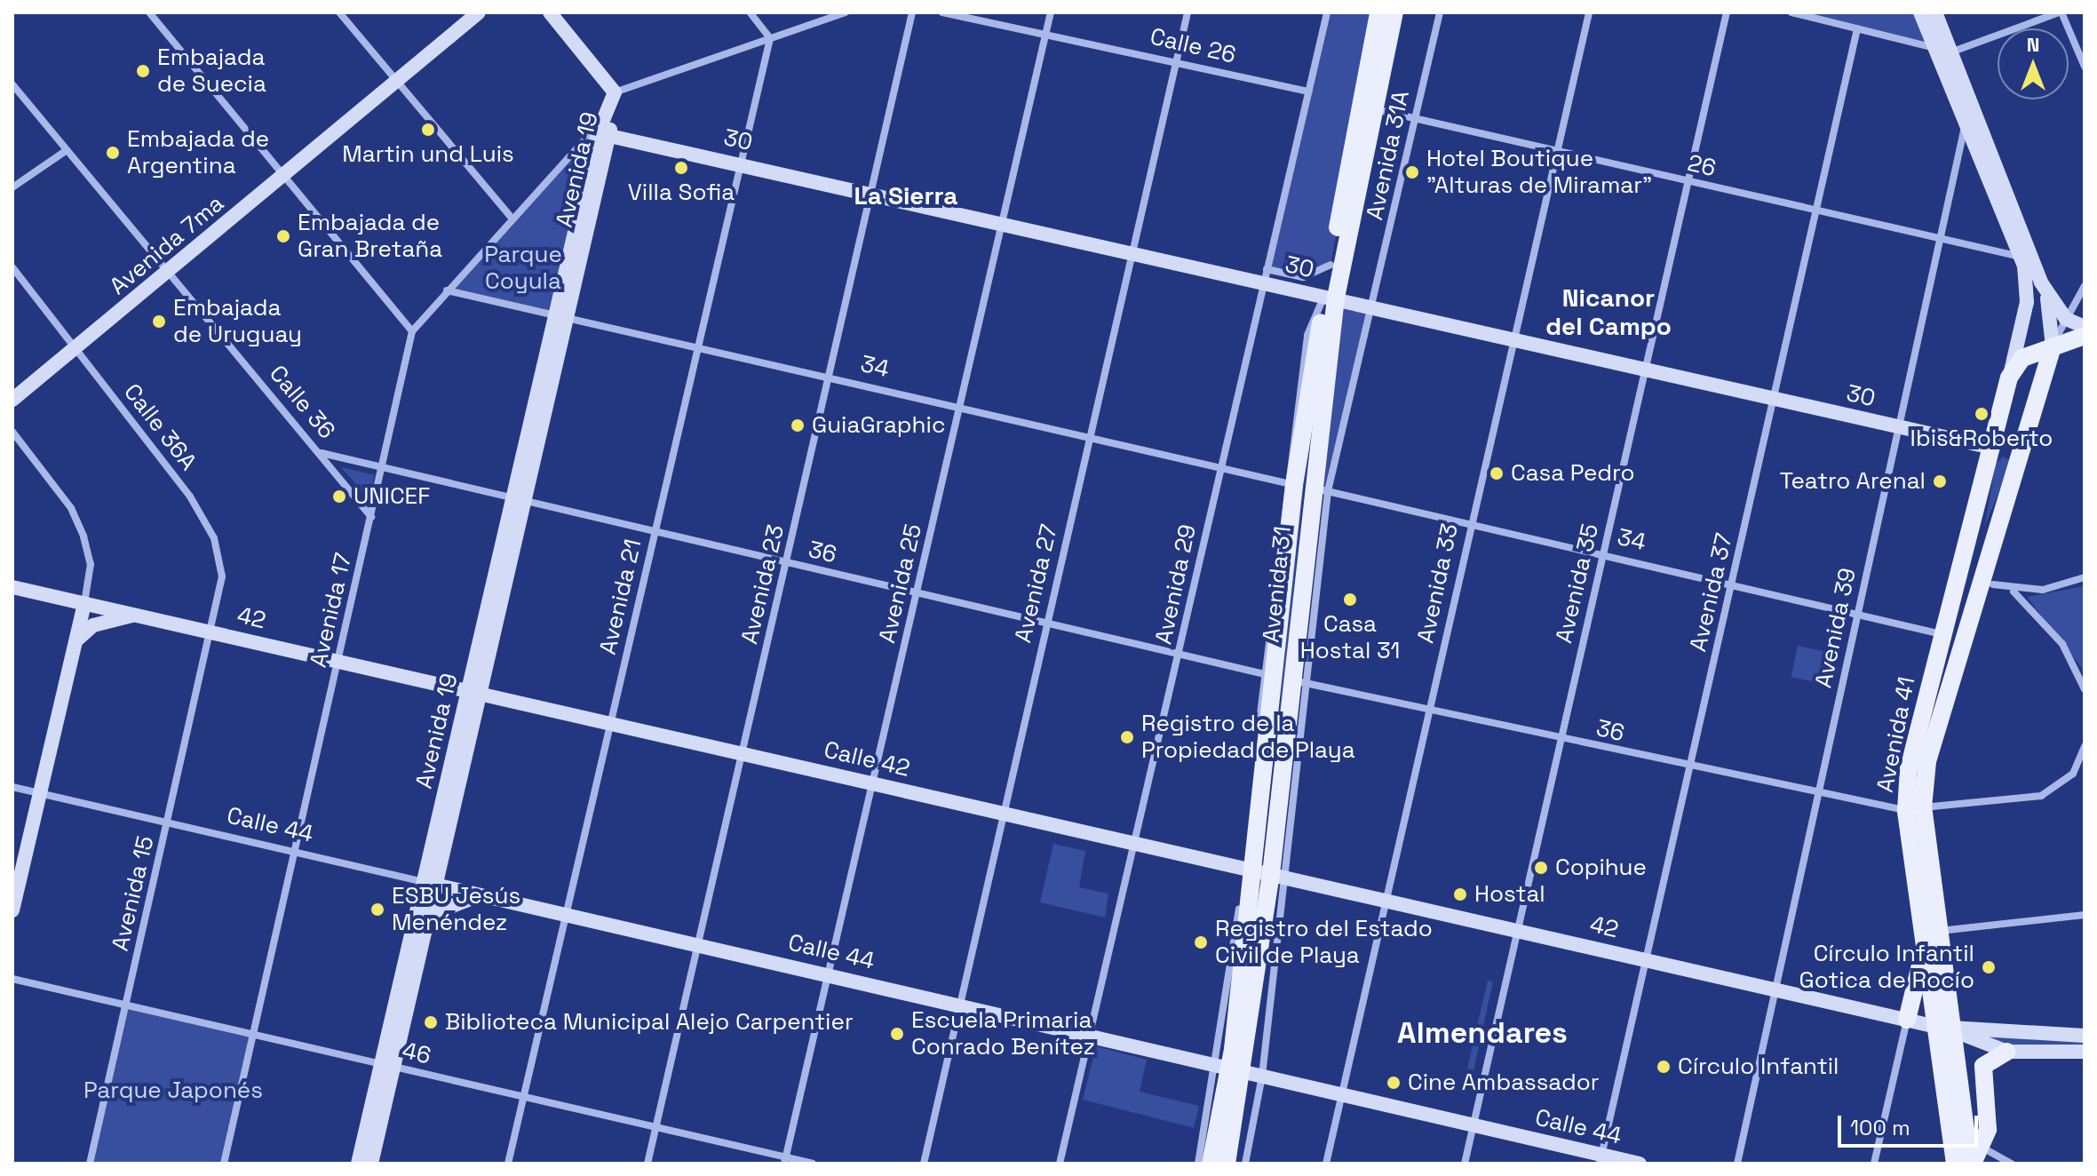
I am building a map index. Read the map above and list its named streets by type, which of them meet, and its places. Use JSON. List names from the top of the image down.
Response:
{
  "streets": {
    "main road": [
      "30",
      "Avenida 19",
      "Avenida 7ma",
      "Avenida 31",
      "42",
      "Avenida 41",
      "Calle 42",
      "Calle 44"
    ],
    "street": [
      "Calle 26",
      "Avenida 31A",
      "26",
      "34",
      "Calle 36",
      "Calle 36A",
      "36",
      "Avenida 25",
      "Avenida 27",
      "Avenida 33",
      "Avenida 35",
      "Avenida 23",
      "Avenida 29",
      "Avenida 37",
      "Avenida 21",
      "Avenida 17",
      "Avenida 39",
      "Avenida 15",
      "46"
    ]
  },
  "crossings": [
    ["Calle 26", "Avenida 25"],
    ["Calle 26", "Avenida 27"],
    ["Calle 26", "Avenida 29"],
    ["30", "Avenida 31A"],
    ["30", "Avenida 19"],
    ["30", "Avenida 25"],
    ["30", "Avenida 27"],
    ["30", "Avenida 33"],
    ["30", "Avenida 35"],
    ["30", "Avenida 23"],
    ["30", "Avenida 29"],
    ["30", "Avenida 31"],
    ["30", "Avenida 37"],
    ["30", "Avenida 21"],
    ["30", "Avenida 17"],
    ["30", "Avenida 39"],
    ["30", "Avenida 41"],
    ["Avenida 31A", "26"],
    ["Avenida 31A", "Avenida 31"],
    ["26", "Avenida 33"],
    ["26", "Avenida 35"],
    ["26", "Avenida 31"],
    ["26", "Avenida 37"],
    ["26", "Avenida 39"],
    ["Avenida 19", "34"],
    ["Avenida 19", "36"],
    ["Avenida 19", "Avenida 17"],
    ["Avenida 19", "42"],
    ["Avenida 19", "Calle 42"],
    ["Avenida 19", "Calle 44"],
    ["Avenida 19", "46"],
    ["Avenida 7ma", "Calle 36"],
    ["Avenida 7ma", "Calle 36A"],
    ["34", "Avenida 25"],
    ["34", "Avenida 27"],
    ["34", "Avenida 33"],
    ["34", "Avenida 35"],
    ["34", "Avenida 23"],
    ["34", "Avenida 29"],
    ["34", "Avenida 31"],
    ["34", "Avenida 37"],
    ["34", "Avenida 21"],
    ["34", "Avenida 17"],
    ["34", "Avenida 39"],
    ["34", "Avenida 41"],
    ["Calle 36", "36"],
    ["Calle 36", "Avenida 17"],
    ["Calle 36A", "42"],
    ["Calle 36A", "Avenida 15"],
    ["36", "Avenida 25"],
    ["36", "Avenida 27"],
    ["36", "Avenida 33"],
    ["36", "Avenida 35"],
    ["36", "Avenida 23"],
    ["36", "Avenida 29"],
    ["36", "Avenida 31"],
    ["36", "Avenida 37"],
    ["36", "Avenida 21"],
    ["36", "Avenida 17"],
    ["36", "Avenida 39"],
    ["36", "Avenida 41"],
    ["Avenida 25", "Calle 42"],
    ["Avenida 25", "Calle 44"],
    ["Avenida 25", "46"],
    ["Avenida 27", "Calle 42"],
    ["Avenida 27", "Calle 44"],
    ["Avenida 33", "42"],
    ["Avenida 33", "Calle 44"],
    ["Avenida 35", "42"],
    ["Avenida 35", "Calle 44"],
    ["Avenida 23", "Calle 42"],
    ["Avenida 23", "Calle 44"],
    ["Avenida 23", "46"],
    ["Avenida 29", "Calle 42"],
    ["Avenida 29", "Calle 44"],
    ["Avenida 31", "42"],
    ["Avenida 31", "Calle 42"],
    ["Avenida 31", "Calle 44"],
    ["Avenida 37", "42"],
    ["Avenida 37", "Calle 44"],
    ["Avenida 21", "Calle 42"],
    ["Avenida 21", "Calle 44"],
    ["Avenida 21", "46"],
    ["Avenida 17", "42"],
    ["Avenida 17", "Calle 44"],
    ["Avenida 17", "46"],
    ["42", "Avenida 39"],
    ["42", "Avenida 41"],
    ["42", "Calle 42"],
    ["42", "Avenida 15"],
    ["Calle 44", "Avenida 15"],
    ["Avenida 15", "46"]
  ],
  "districts": ["La Sierra", "Nicanor del Campo", "Almendares"],
  "parks": ["Parque Coyula", "Parque Japonés"],
  "places": [
    "Embajada de Suecia",
    "Martin und Luis",
    "Embajada de Argentina",
    "Villa Sofia",
    "Hotel Boutique \"Alturas de Miramar\"",
    "Embajada de Gran Bretaña",
    "Embajada de Uruguay",
    "Ibis&Roberto",
    "GuiaGraphic",
    "Casa Pedro",
    "Teatro Arenal",
    "UNICEF",
    "Casa Hostal 31",
    "Registro de la Propiedad de Playa",
    "Copihue",
    "Hostal",
    "ESBU Jesús Menéndez",
    "Registro del Estado Civil de Playa",
    "Círculo Infantil Gotica de Rocío",
    "Biblioteca Municipal Alejo Carpentier",
    "Escuela Primaria Conrado Benítez",
    "Círculo Infantil",
    "Cine Ambassador"
  ],
  "scale_bar": "100 m",
  "north": "top"
}
